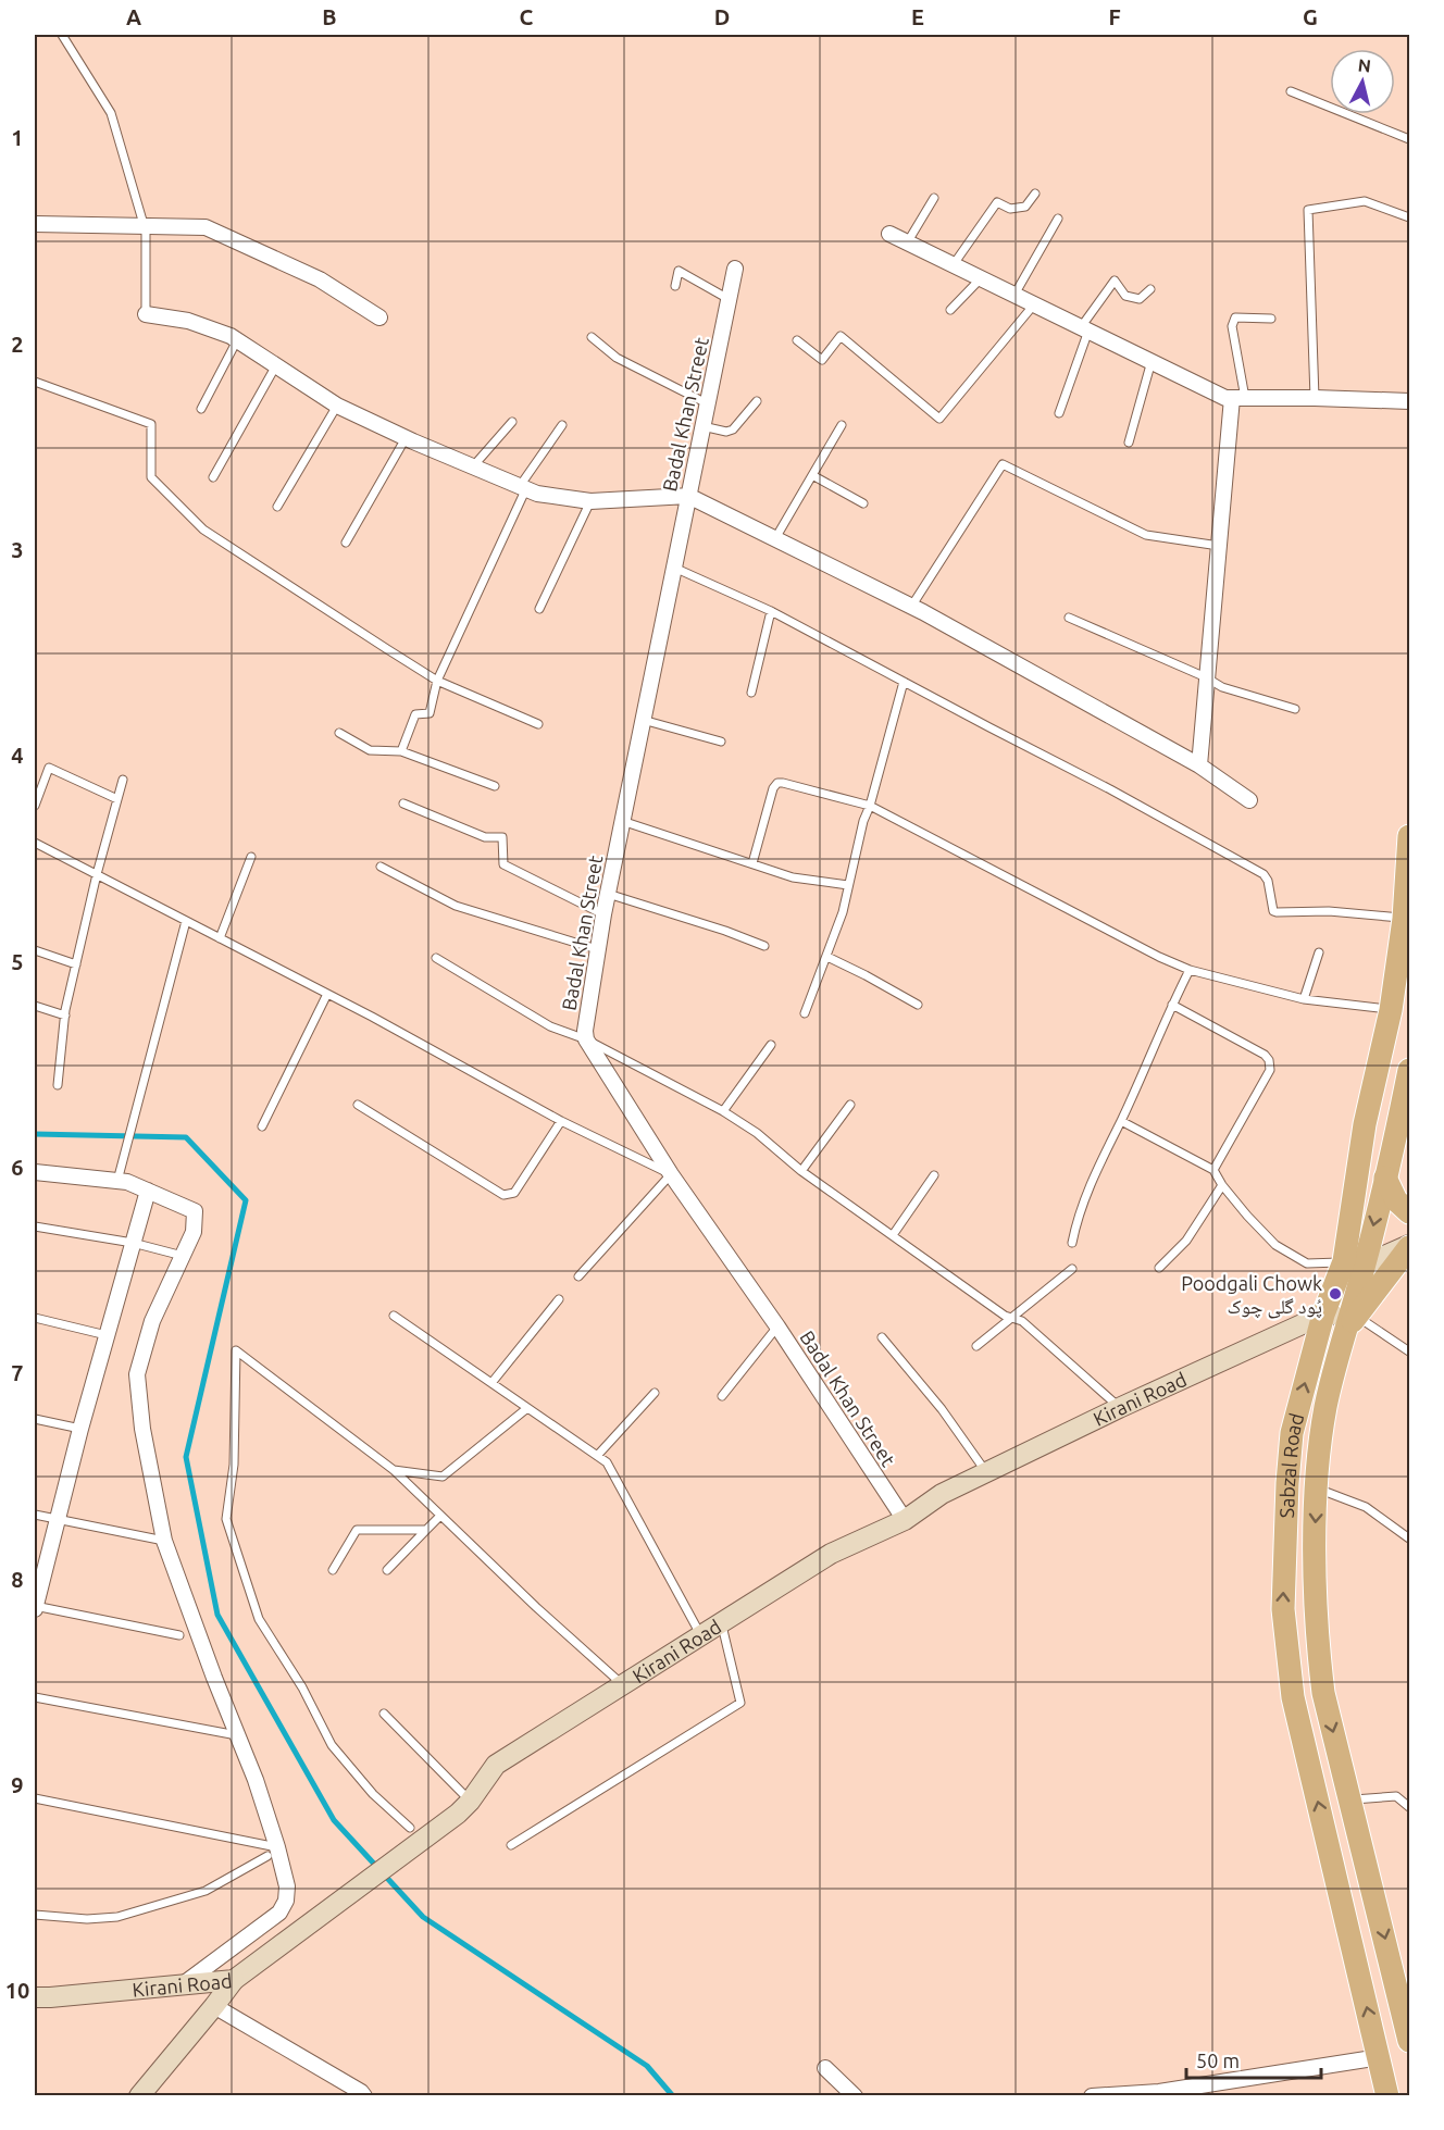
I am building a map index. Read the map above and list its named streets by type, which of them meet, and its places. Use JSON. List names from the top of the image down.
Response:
{
  "streets": {
    "main road": ["Kirani Road", "Sabzal Road"],
    "street": ["Badal Khan Street"]
  },
  "crossings": [
    ["Badal Khan Street", "Kirani Road"],
    ["Kirani Road", "Sabzal Road"]
  ],
  "places": ["Poodgali Chowk پُود گلی چوک"],
  "scale_bar": "50 m",
  "north": "top",
  "grid": {
    "columns": [
      "A",
      "B",
      "C",
      "D",
      "E",
      "F",
      "G"
    ],
    "rows": [
      "1",
      "2",
      "3",
      "4",
      "5",
      "6",
      "7",
      "8",
      "9",
      "10"
    ]
  }
}
